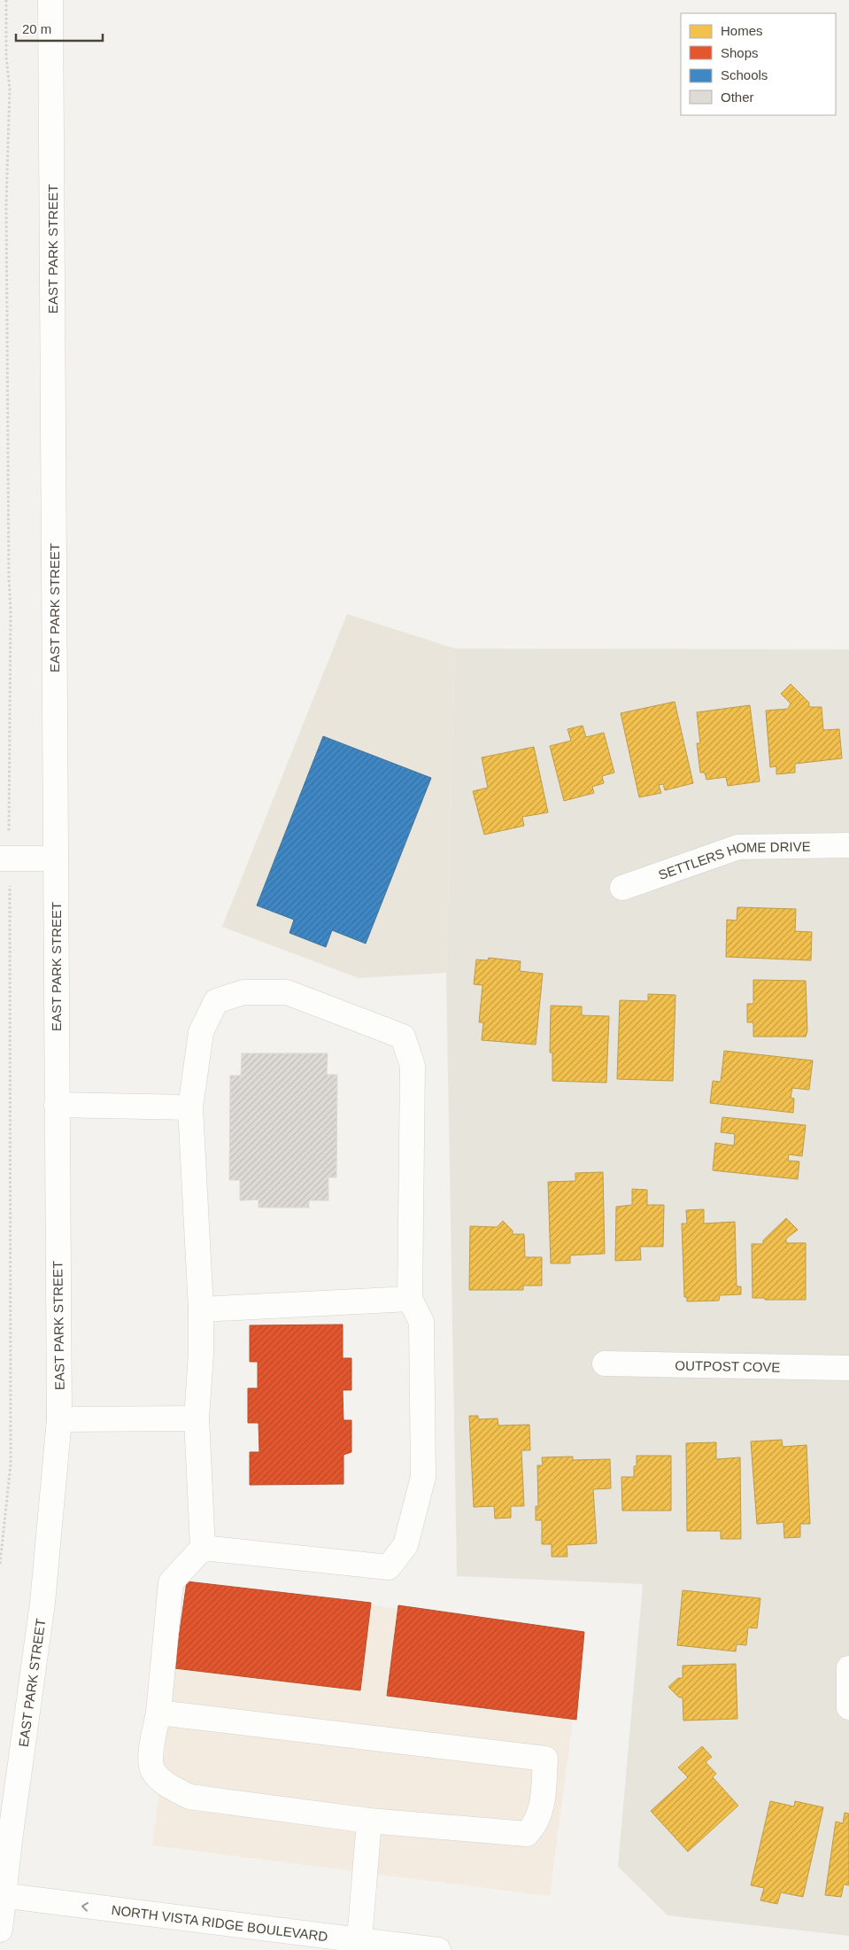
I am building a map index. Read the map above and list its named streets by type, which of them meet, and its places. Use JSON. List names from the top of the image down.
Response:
{
  "streets": {
    "street": [
      "EAST PARK STREET",
      "SETTLERS HOME DRIVE",
      "OUTPOST COVE",
      "NORTH VISTA RIDGE BOULEVARD"
    ]
  },
  "crossings": [
    ["EAST PARK STREET", "NORTH VISTA RIDGE BOULEVARD"]
  ],
  "one_way": ["NORTH VISTA RIDGE BOULEVARD"],
  "legend": [
    "Homes",
    "Shops",
    "Schools",
    "Other"
  ],
  "scale_bar": "20 m"
}
